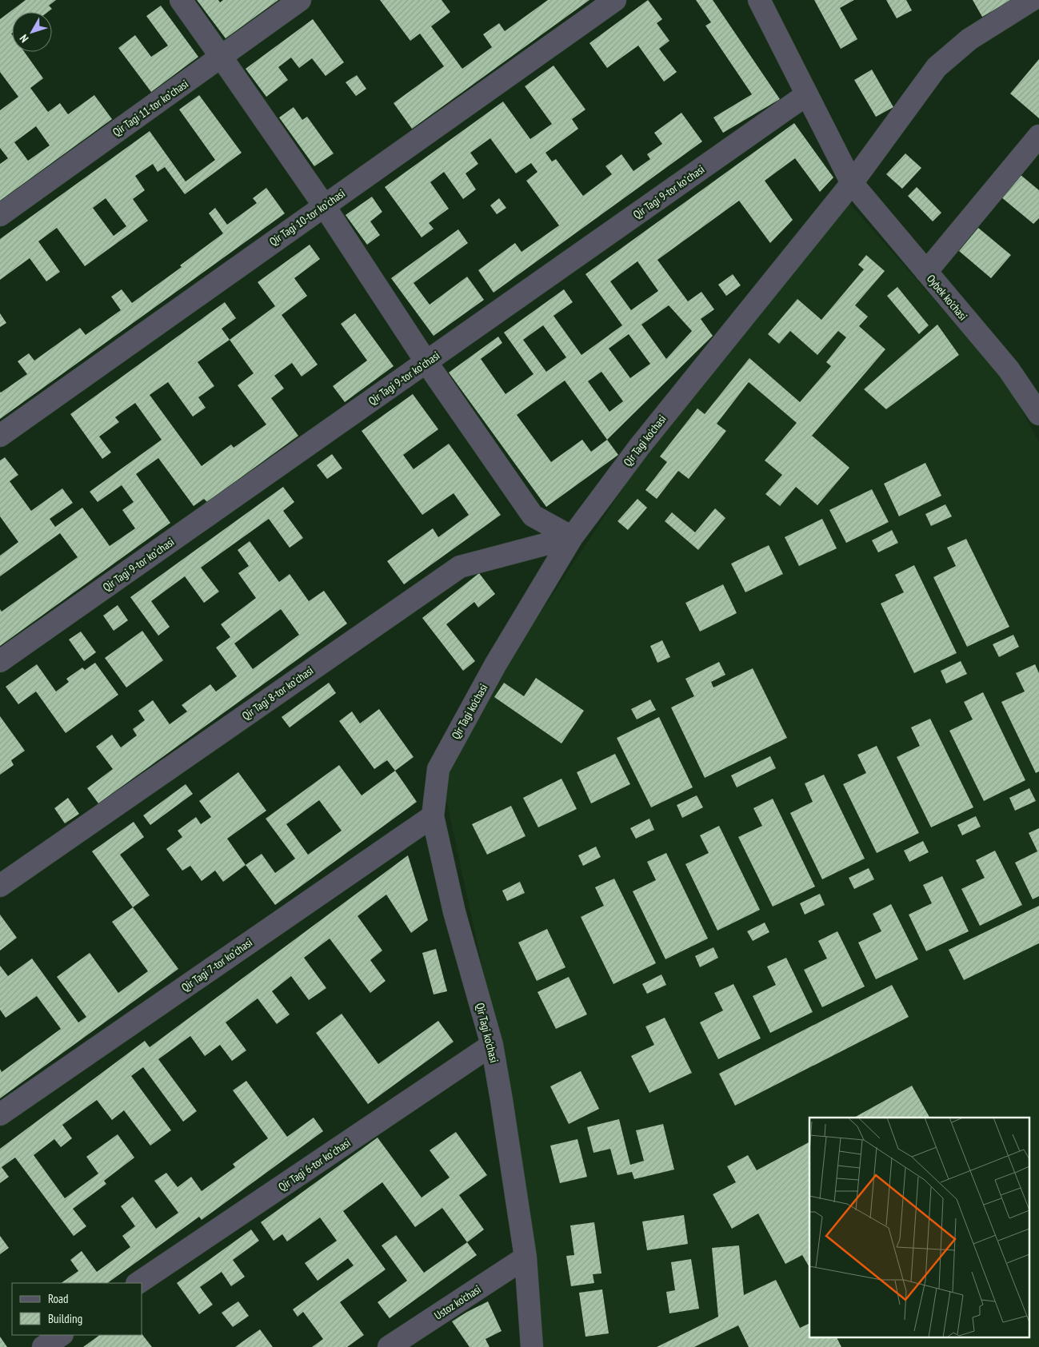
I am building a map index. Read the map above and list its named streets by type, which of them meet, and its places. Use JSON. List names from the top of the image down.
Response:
{
  "streets": {
    "street": [
      "Qir Tagi 11-tor koʼchasi",
      "Qir Tagi 9-tor koʼchasi",
      "Qir Tagi 10-tor koʼchasi",
      "Oybek ko'chasi",
      "Qir Tagi ko'chasi",
      "Qir Tagi 8-tor koʼchasi",
      "Qir Tagi 7-tor koʼchasi",
      "Qir Tagi 6-tor koʼchasi",
      "Ustoz ko'chasi"
    ]
  },
  "crossings": [
    ["Qir Tagi 9-tor koʼchasi", "Oybek ko'chasi"],
    ["Oybek ko'chasi", "Qir Tagi ko'chasi"],
    ["Qir Tagi ko'chasi", "Qir Tagi 8-tor koʼchasi"],
    ["Qir Tagi ko'chasi", "Qir Tagi 7-tor koʼchasi"],
    ["Qir Tagi ko'chasi", "Qir Tagi 6-tor koʼchasi"],
    ["Qir Tagi ko'chasi", "Ustoz ko'chasi"]
  ],
  "legend": ["Road", "Building"],
  "north": "bottom left"
}
